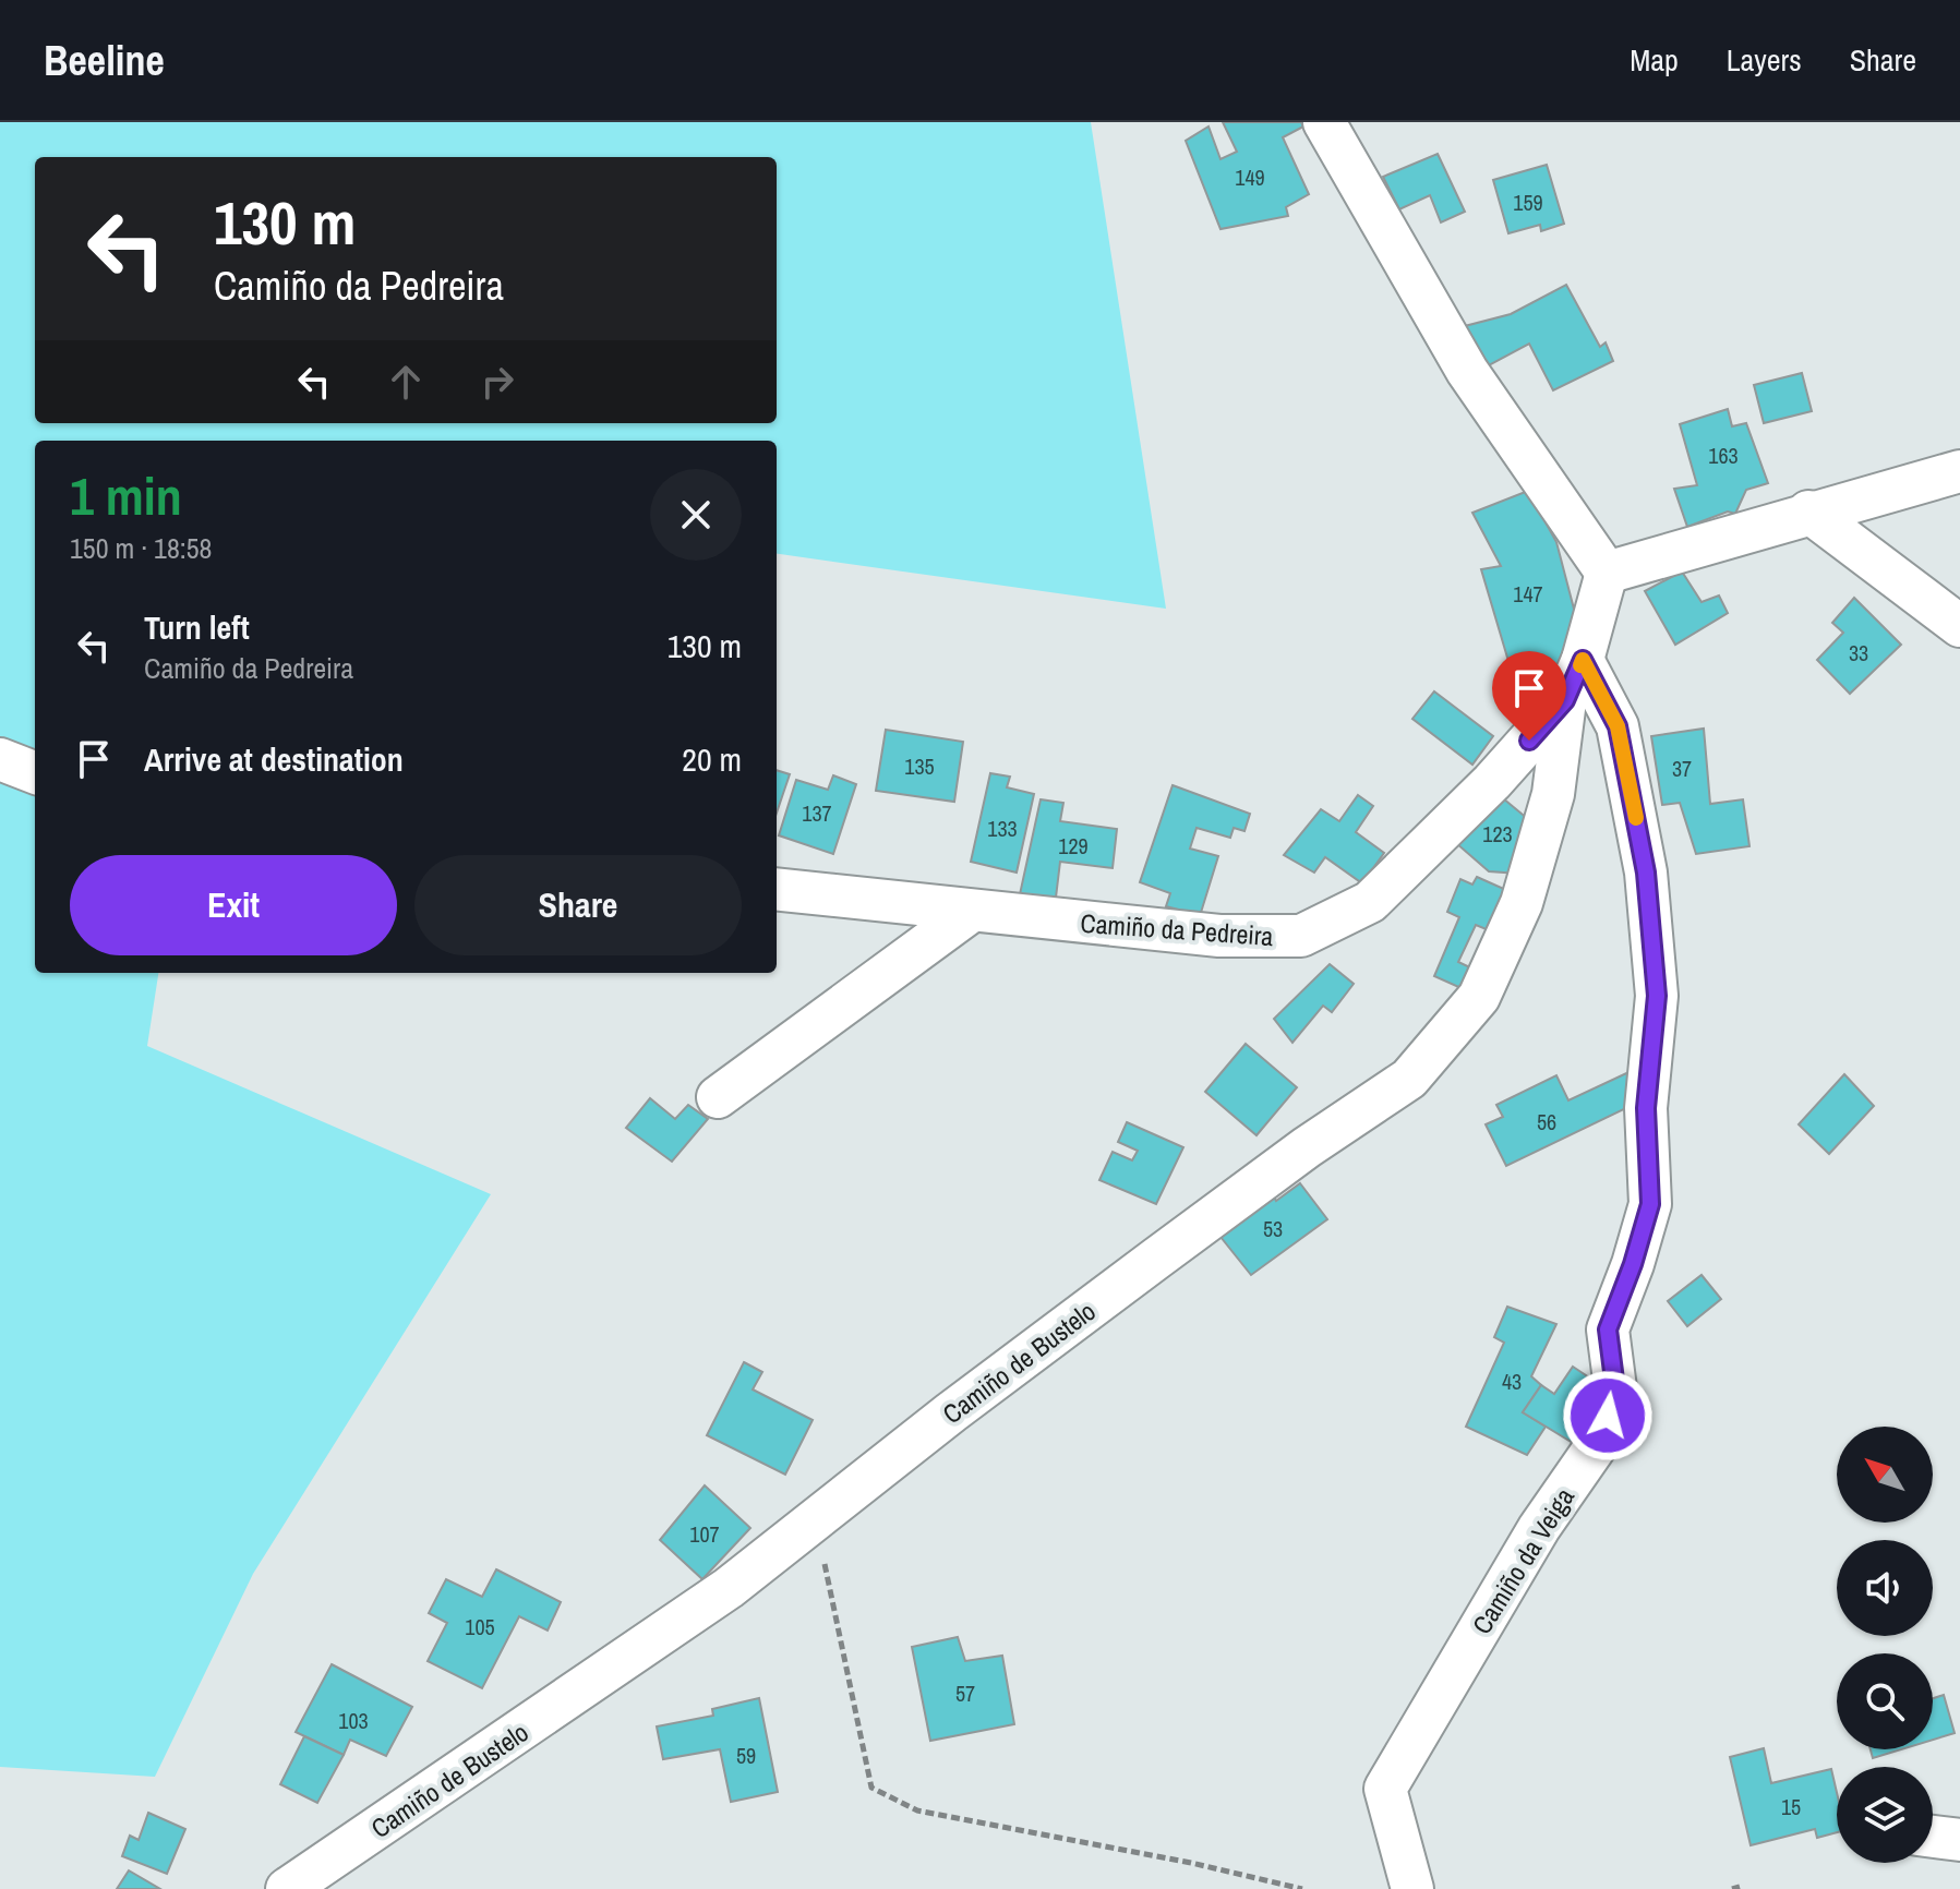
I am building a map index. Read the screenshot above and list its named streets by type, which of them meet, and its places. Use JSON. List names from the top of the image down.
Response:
{
  "streets": {
    "street": ["Camiño da Pedreira", "Camiño de Bustelo", "Camiño da Veiga"]
  },
  "crossings": [
    ["Camiño da Pedreira", "Camiño de Bustelo"],
    ["Camiño da Pedreira", "Camiño da Veiga"]
  ],
  "house_numbers": [
    "149",
    "159",
    "163",
    "147",
    "33",
    "135",
    "37",
    "137",
    "133",
    "123",
    "129",
    "56",
    "53",
    "43",
    "107",
    "105",
    "57",
    "103",
    "59",
    "15"
  ],
  "north": "top left",
  "page": {
    "header": "Beeline",
    "nav": ["Map", "Layers", "Share"],
    "turn": ["130 m", "Camiño da Pedreira"],
    "heading": ["1 min", "150 m · 18:58"],
    "list": [
      {
        "name": "Turn left",
        "note": "Camiño da Pedreira",
        "value": "130 m"
      },
      {
        "name": "Arrive at destination",
        "value": "20 m"
      }
    ],
    "buttons": ["Exit", "Share"]
  }
}
